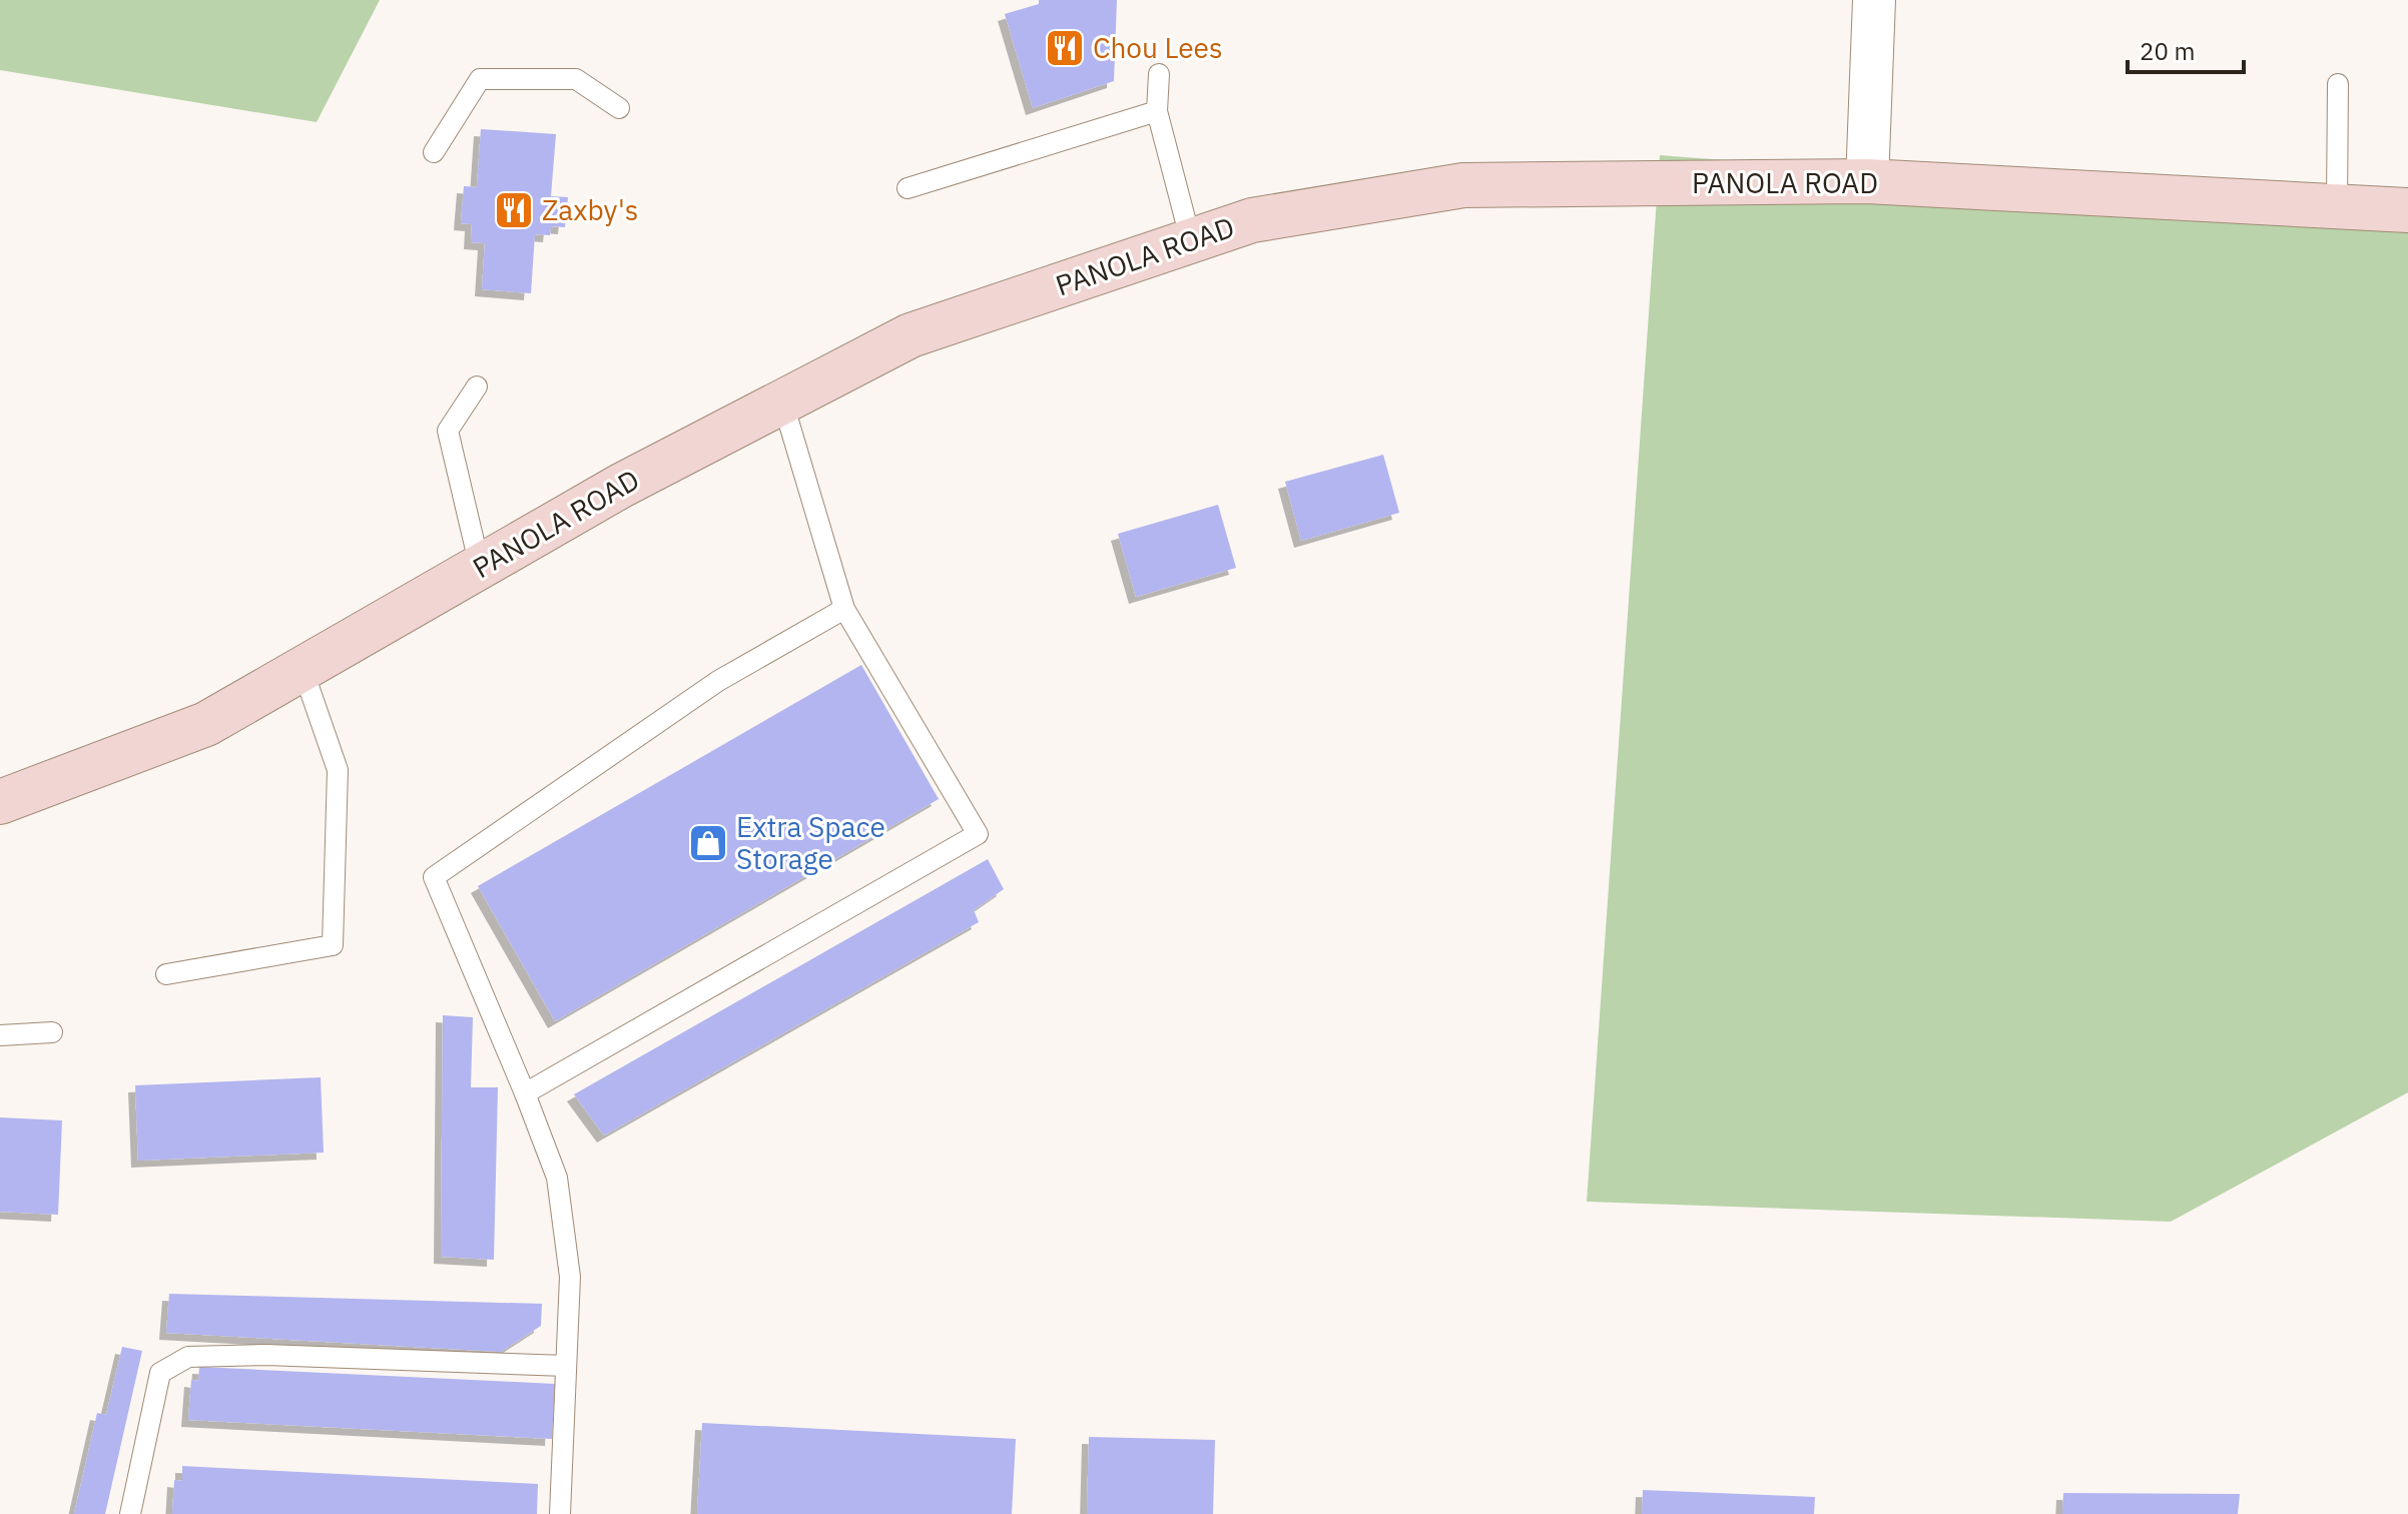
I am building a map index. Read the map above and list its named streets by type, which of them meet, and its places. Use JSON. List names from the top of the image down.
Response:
{
  "streets": {
    "main road": ["PANOLA ROAD"]
  },
  "places": {
    "restaurant": ["Chou Lees", "Zaxby's"],
    "shop": ["Extra Space Storage"]
  },
  "scale_bar": "20 m"
}
